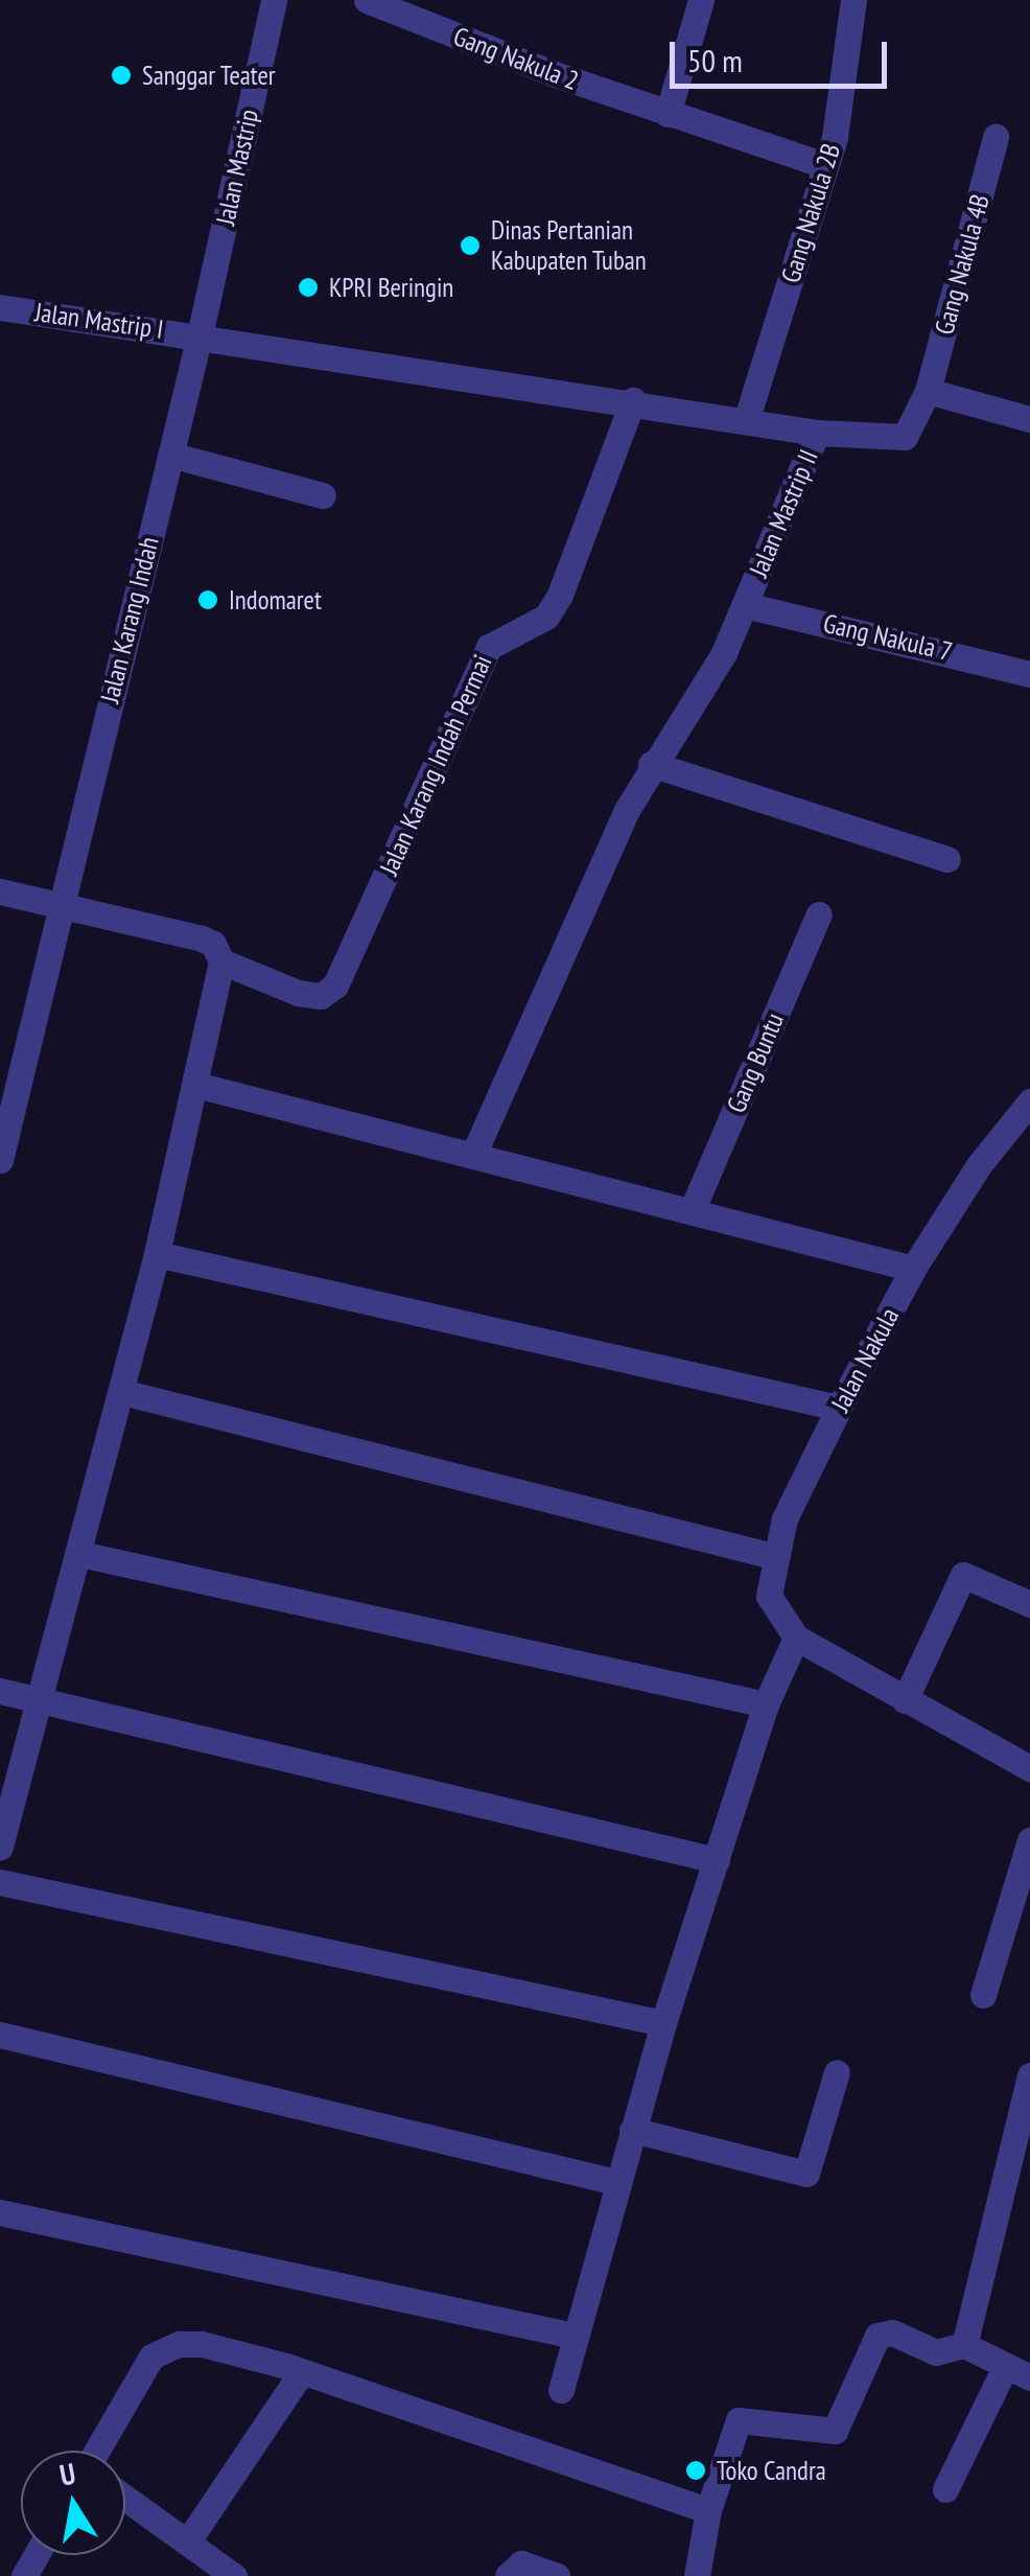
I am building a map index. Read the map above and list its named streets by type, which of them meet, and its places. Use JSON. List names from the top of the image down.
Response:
{
  "streets": {
    "street": [
      "Gang Nakula 2",
      "Jalan Mastrip",
      "Gang Nakula 2B",
      "Gang Nakula 4B",
      "Jalan Mastrip I",
      "Jalan Mastrip II",
      "Jalan Karang Indah",
      "Gang Nakula 7",
      "Jalan Karang Indah Permai",
      "Gang Buntu",
      "Jalan Nakula"
    ]
  },
  "crossings": [
    ["Gang Nakula 2", "Gang Nakula 2B"],
    ["Jalan Mastrip", "Jalan Mastrip I"],
    ["Jalan Mastrip", "Jalan Mastrip II"],
    ["Jalan Mastrip", "Jalan Karang Indah"],
    ["Gang Nakula 2B", "Jalan Mastrip II"],
    ["Gang Nakula 4B", "Jalan Mastrip II"],
    ["Jalan Mastrip I", "Jalan Mastrip II"],
    ["Jalan Mastrip I", "Jalan Karang Indah"],
    ["Jalan Mastrip II", "Jalan Karang Indah"],
    ["Jalan Mastrip II", "Gang Nakula 7"],
    ["Jalan Mastrip II", "Jalan Karang Indah Permai"]
  ],
  "places": [
    "Sanggar Teater",
    "Dinas Pertanian Kabupaten Tuban",
    "KPRI Beringin",
    "Indomaret",
    "Toko Candra"
  ],
  "scale_bar": "50 m",
  "north": "top"
}
